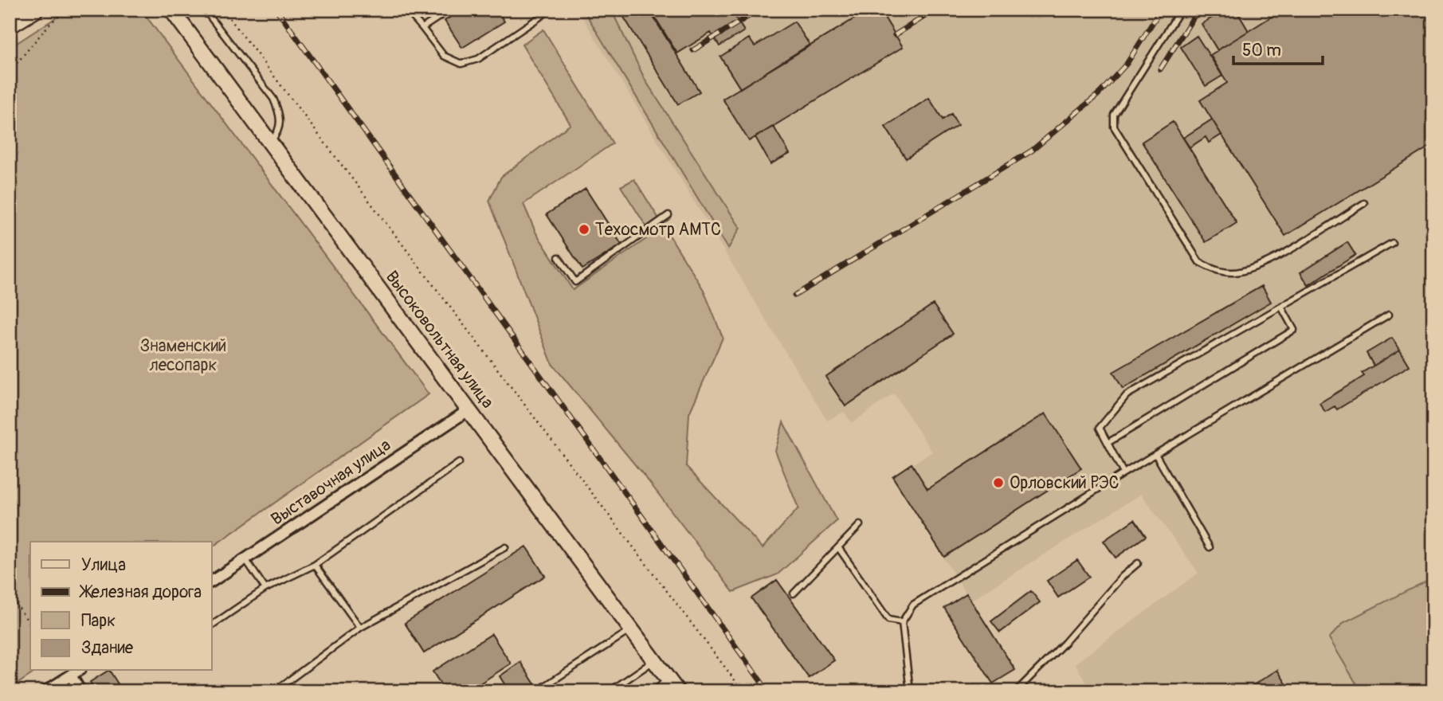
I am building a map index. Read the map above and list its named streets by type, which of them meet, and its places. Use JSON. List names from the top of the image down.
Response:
{
  "streets": {
    "main road": ["Высоковольтная улица"],
    "street": ["Выставочная улица"]
  },
  "crossings": [
    ["Высоковольтная улица", "Выставочная улица"]
  ],
  "parks": ["Знаменский лесопарк"],
  "places": ["Техосмотр АМТС", "Орловский РЭС"],
  "legend": [
    "Улица",
    "Железная дорога",
    "Парк",
    "Здание"
  ],
  "scale_bar": "50 m"
}
